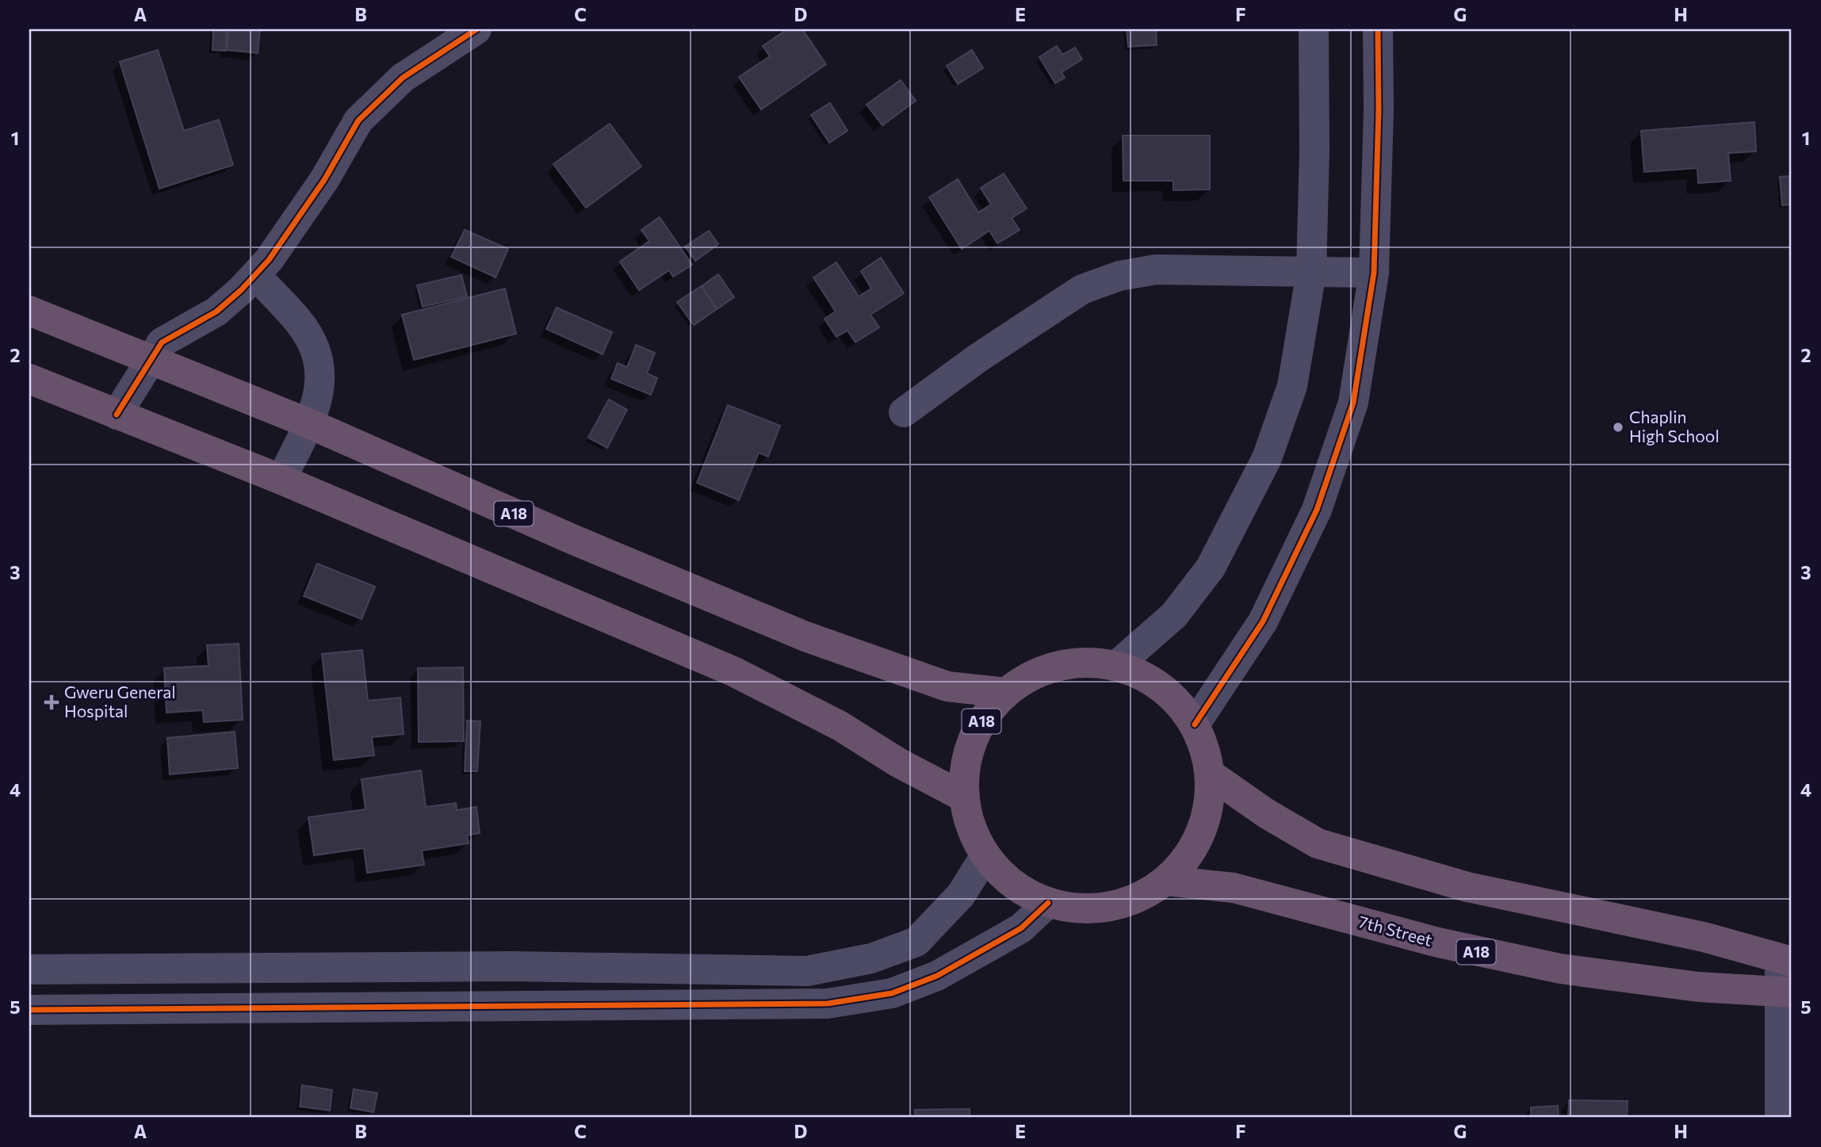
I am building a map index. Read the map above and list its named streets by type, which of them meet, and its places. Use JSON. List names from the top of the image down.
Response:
{
  "streets": {
    "highway": ["A18", "7th Street"]
  },
  "crossings": [
    ["A18", "7th Street"]
  ],
  "places": {
    "other": ["Chaplin High School"],
    "health": ["Gweru General Hospital"]
  },
  "grid": {
    "columns": [
      "A",
      "B",
      "C",
      "D",
      "E",
      "F",
      "G",
      "H"
    ],
    "rows": [
      "1",
      "2",
      "3",
      "4",
      "5"
    ]
  }
}
